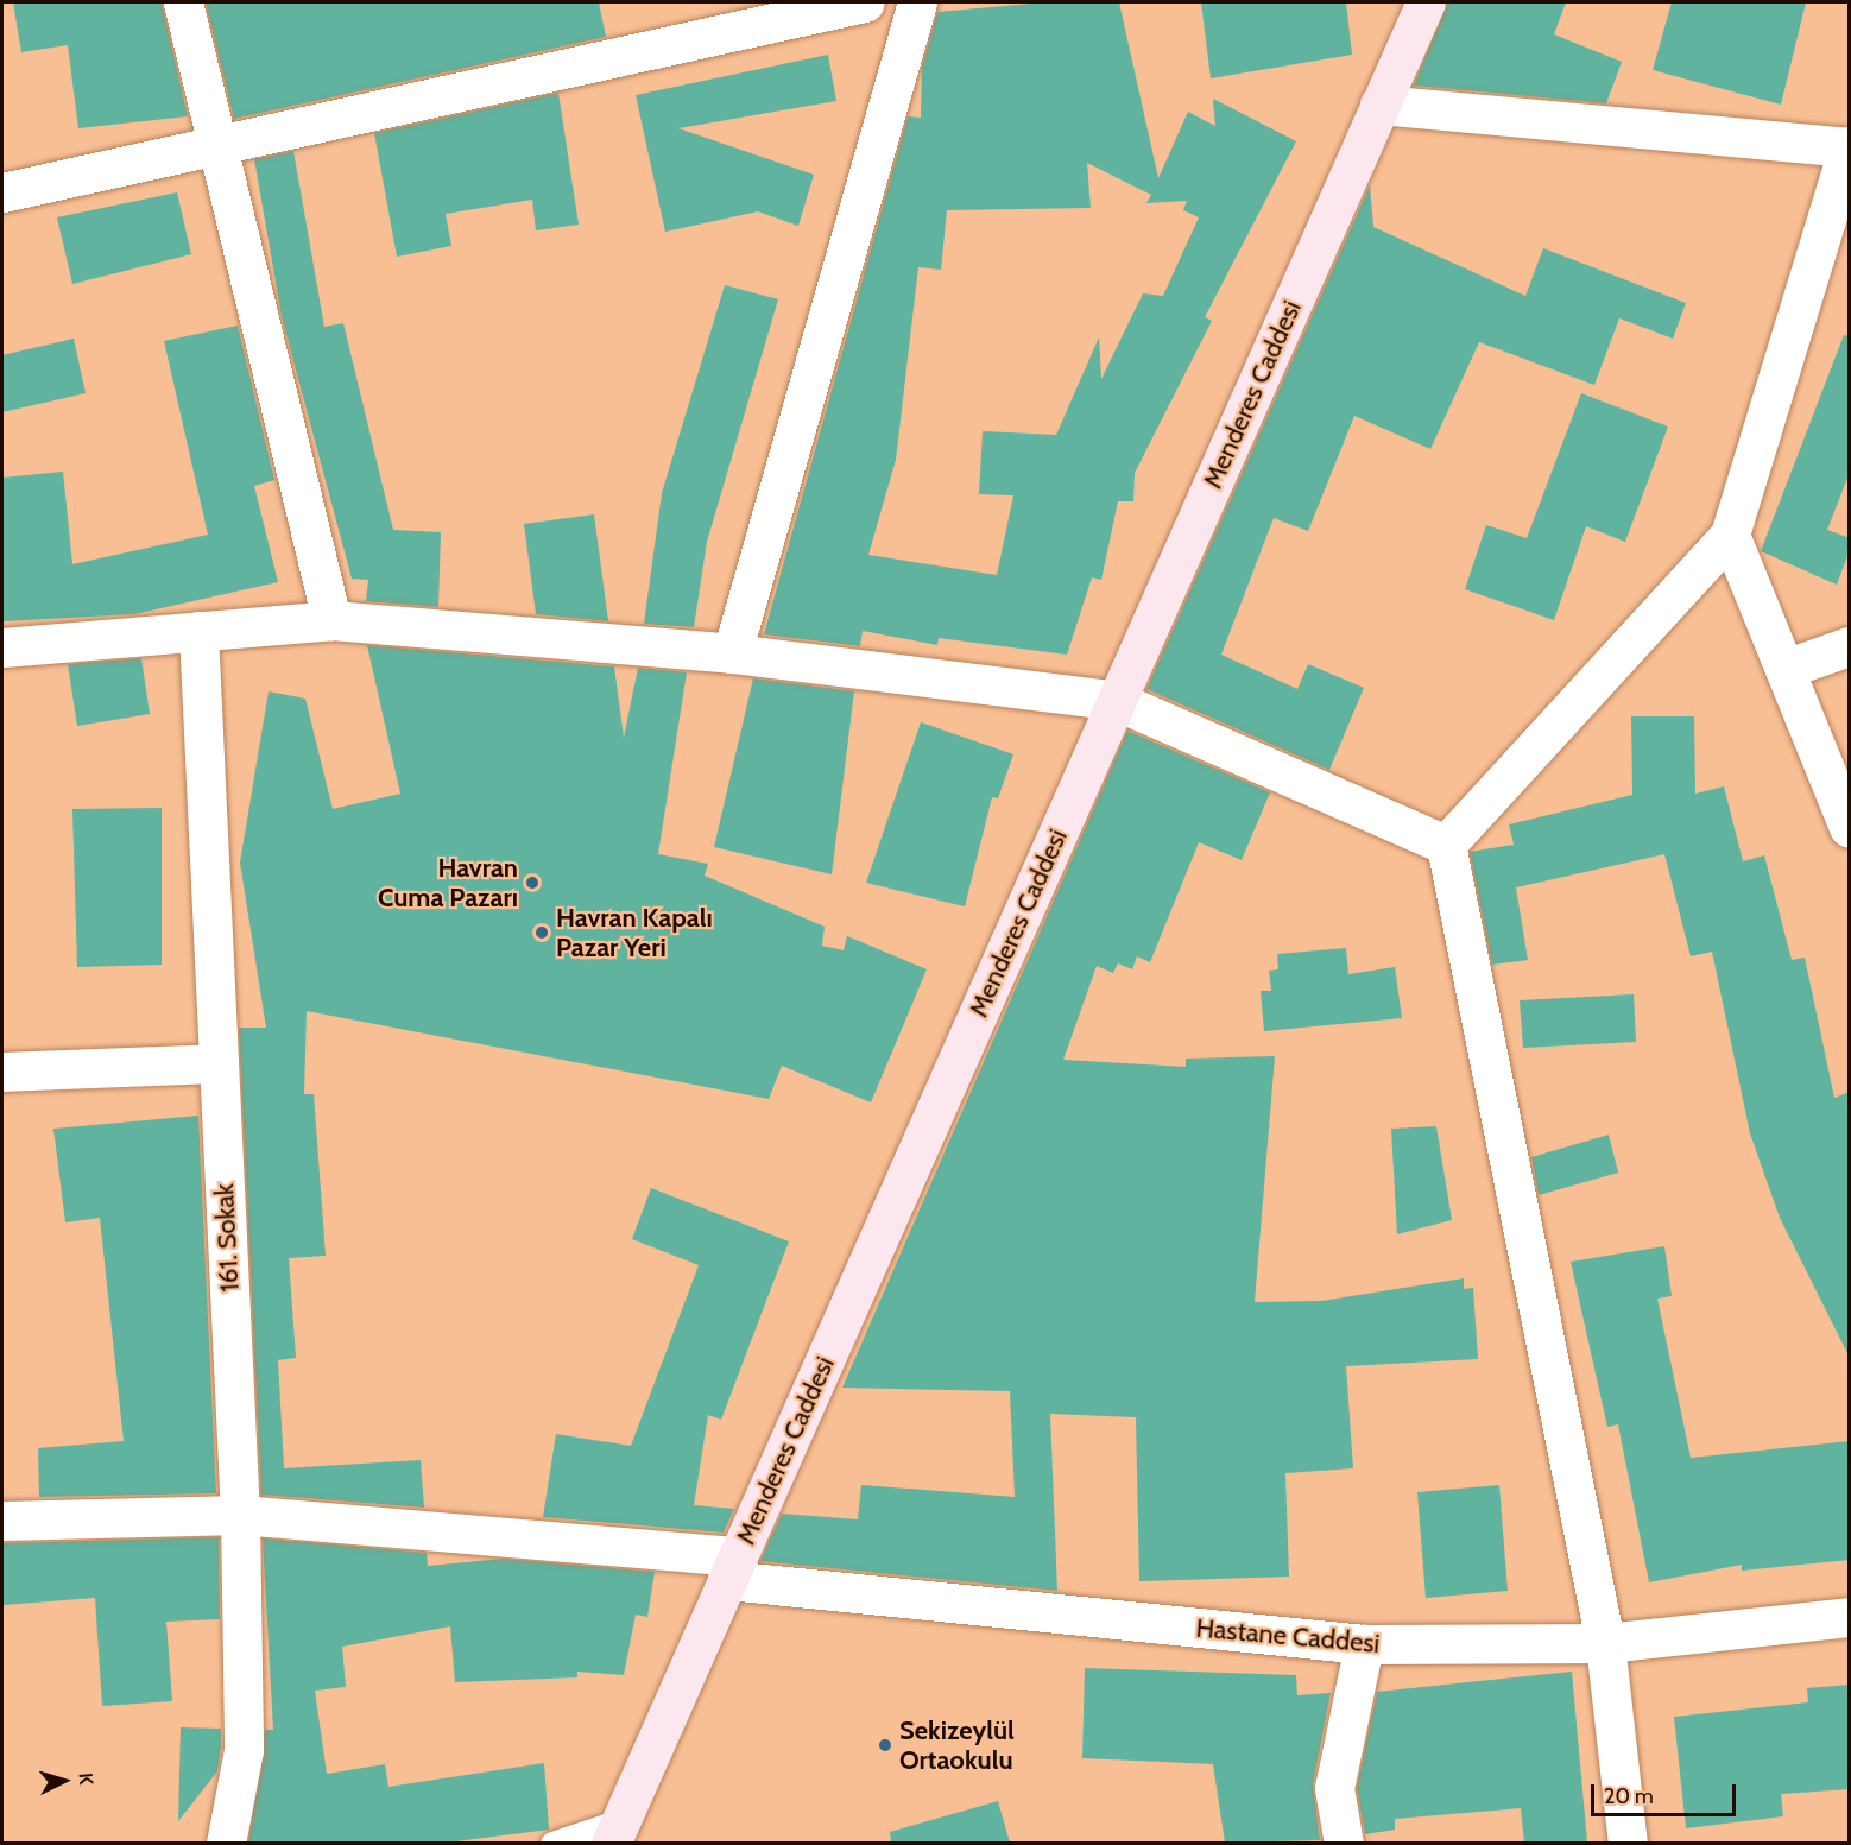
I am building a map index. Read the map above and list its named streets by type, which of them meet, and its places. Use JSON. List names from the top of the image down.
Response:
{
  "streets": {
    "main road": ["Menderes Caddesi"],
    "street": ["161. Sokak", "Hastane Caddesi"]
  },
  "crossings": [
    ["Menderes Caddesi", "Hastane Caddesi"],
    ["161. Sokak", "Hastane Caddesi"]
  ],
  "places": ["Havran Cuma Pazarı", "Havran Kapalı Pazar Yeri", "Sekizeylül Ortaokulu"],
  "scale_bar": "20 m",
  "north": "right"
}
